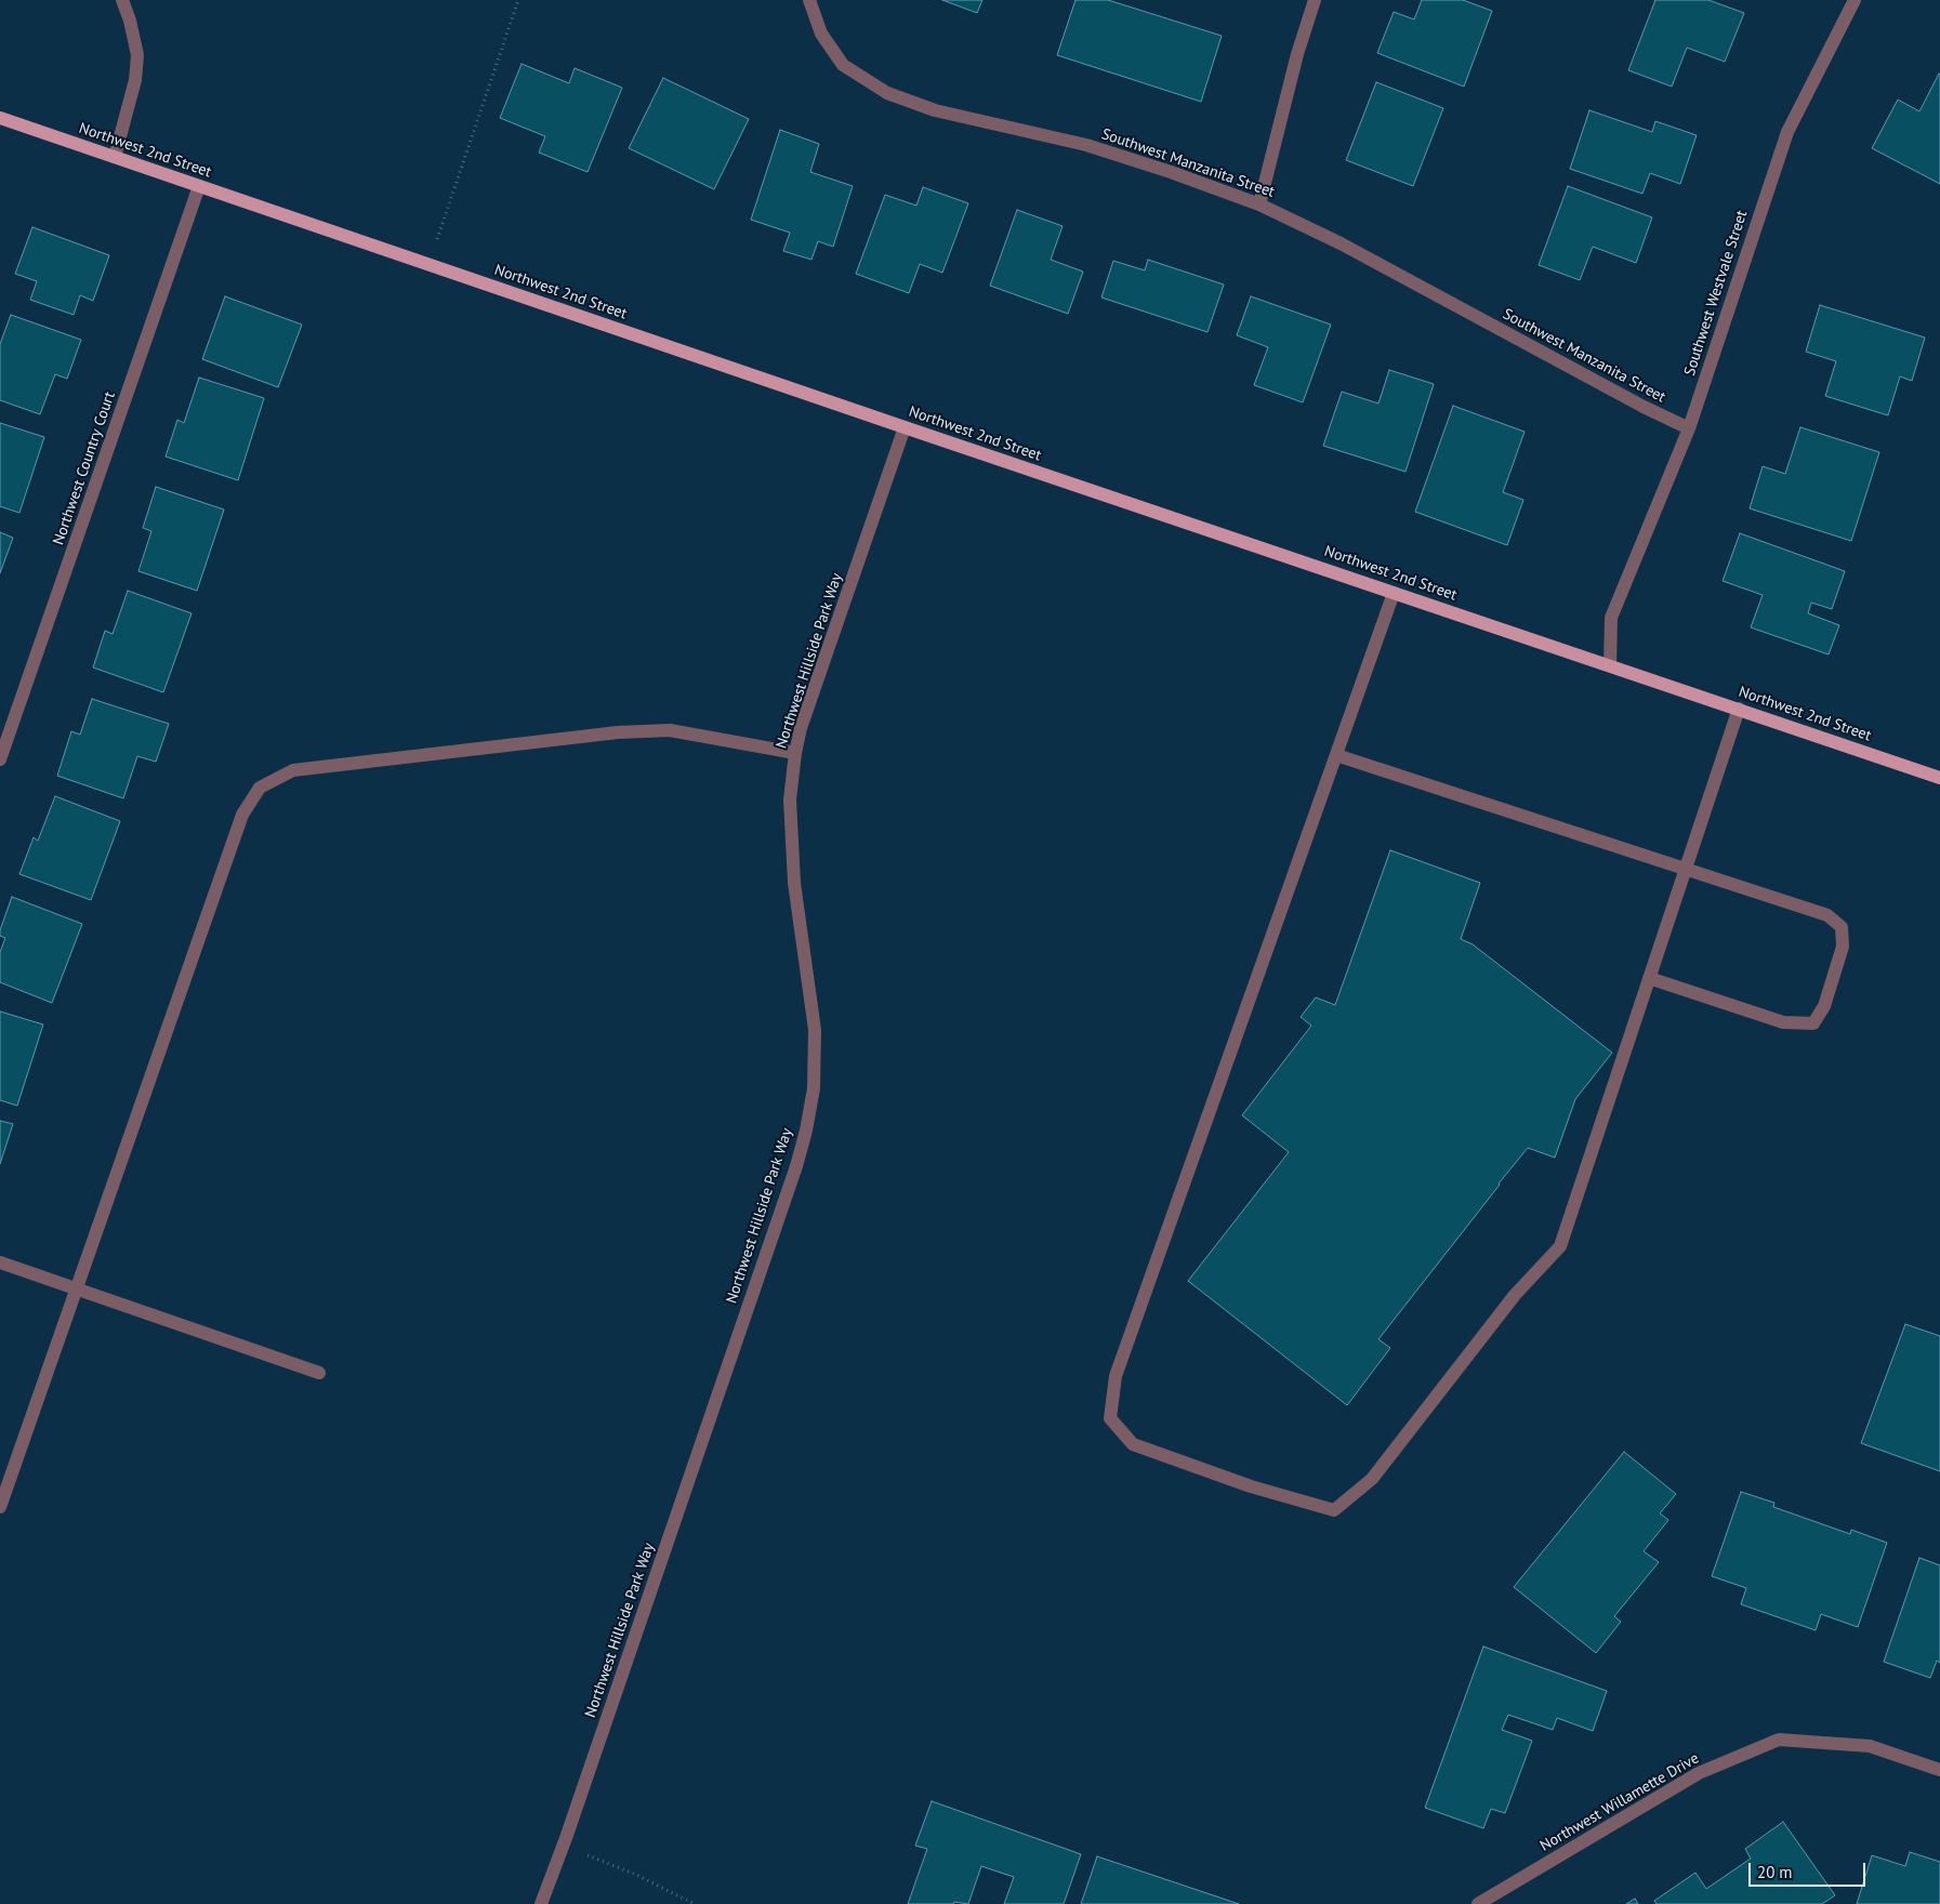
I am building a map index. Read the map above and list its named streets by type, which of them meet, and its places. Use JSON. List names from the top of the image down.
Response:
{
  "streets": {
    "main road": ["Northwest 2nd Street"],
    "street": [
      "Southwest Manzanita Street",
      "Southwest Westvale Street",
      "Northwest Country Court",
      "Northwest Hillside Park Way",
      "Northwest Willamette Drive"
    ]
  },
  "crossings": [
    ["Northwest 2nd Street", "Southwest Westvale Street"],
    ["Northwest 2nd Street", "Northwest Country Court"],
    ["Northwest 2nd Street", "Northwest Hillside Park Way"],
    ["Southwest Manzanita Street", "Southwest Westvale Street"]
  ],
  "scale_bar": "20 m"
}
